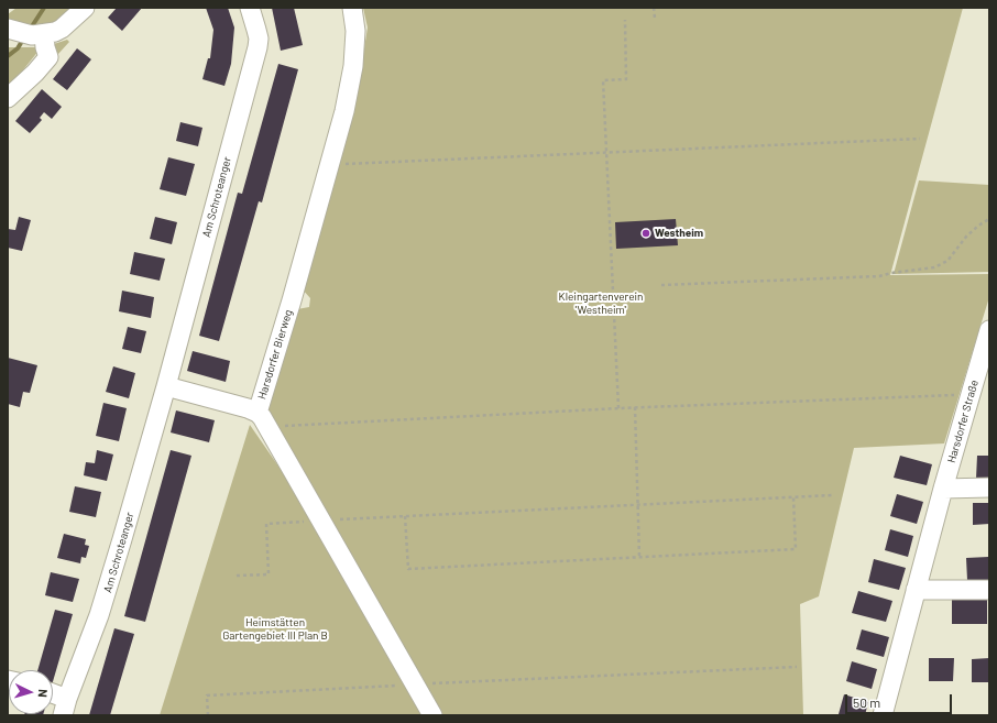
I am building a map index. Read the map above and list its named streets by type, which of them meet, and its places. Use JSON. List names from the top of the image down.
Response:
{
  "streets": {
    "street": ["Am Schroteanger", "Harsdorfer Bierweg", "Harsdorfer Straße"]
  },
  "parks": ["Kleingartenverein 'Westheim'", "Heimstätten Gartengebiet III Plan B"],
  "places": ["Westheim"],
  "scale_bar": "50 m",
  "north": "right"
}
